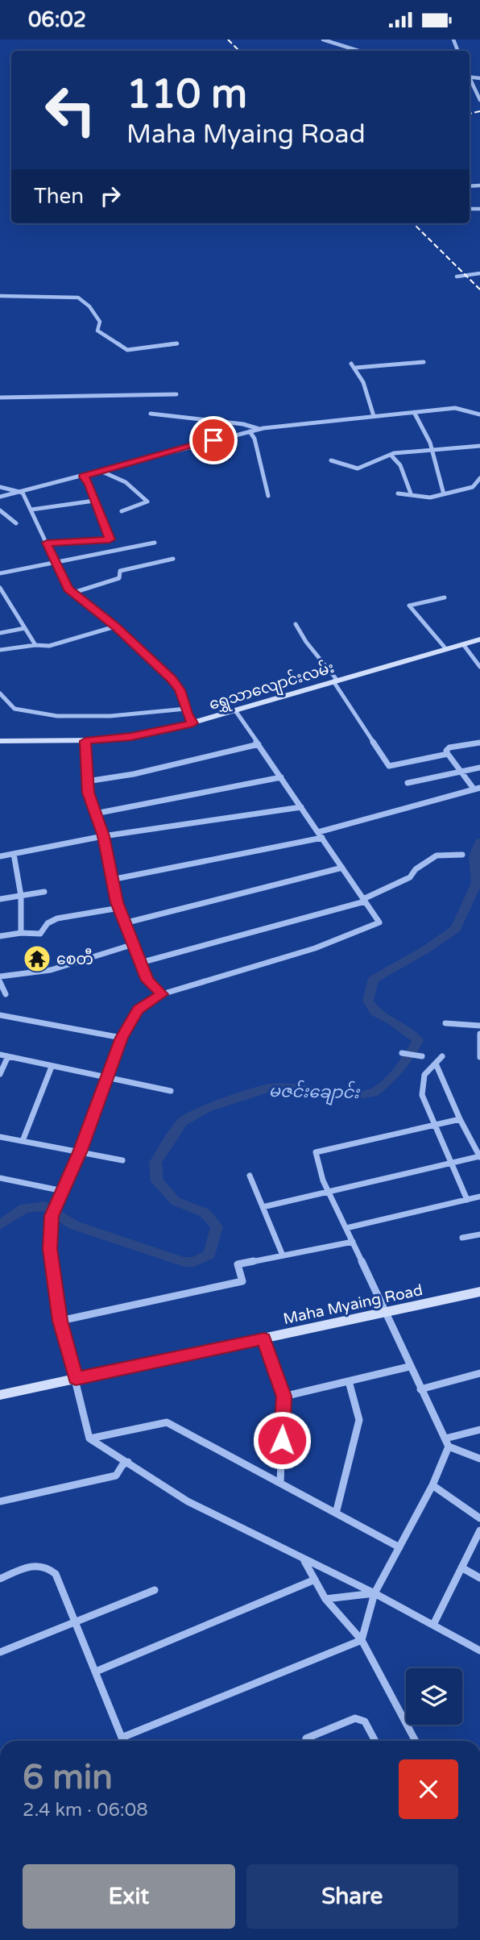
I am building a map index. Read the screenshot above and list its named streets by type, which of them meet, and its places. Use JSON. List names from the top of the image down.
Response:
{
  "streets": {
    "street": ["ရွှေသာလျောင်းလမ်း", "Maha Myaing Road"]
  },
  "water": ["မဇင်းချောင်း"],
  "places": {
    "temple": ["စေတီ"]
  },
  "page": {
    "status": "06:02",
    "turn": ["110 m", "Maha Myaing Road"],
    "then": "Then",
    "heading": ["6 min", "2.4 km · 06:08"],
    "buttons": ["Exit", "Share"]
  }
}
